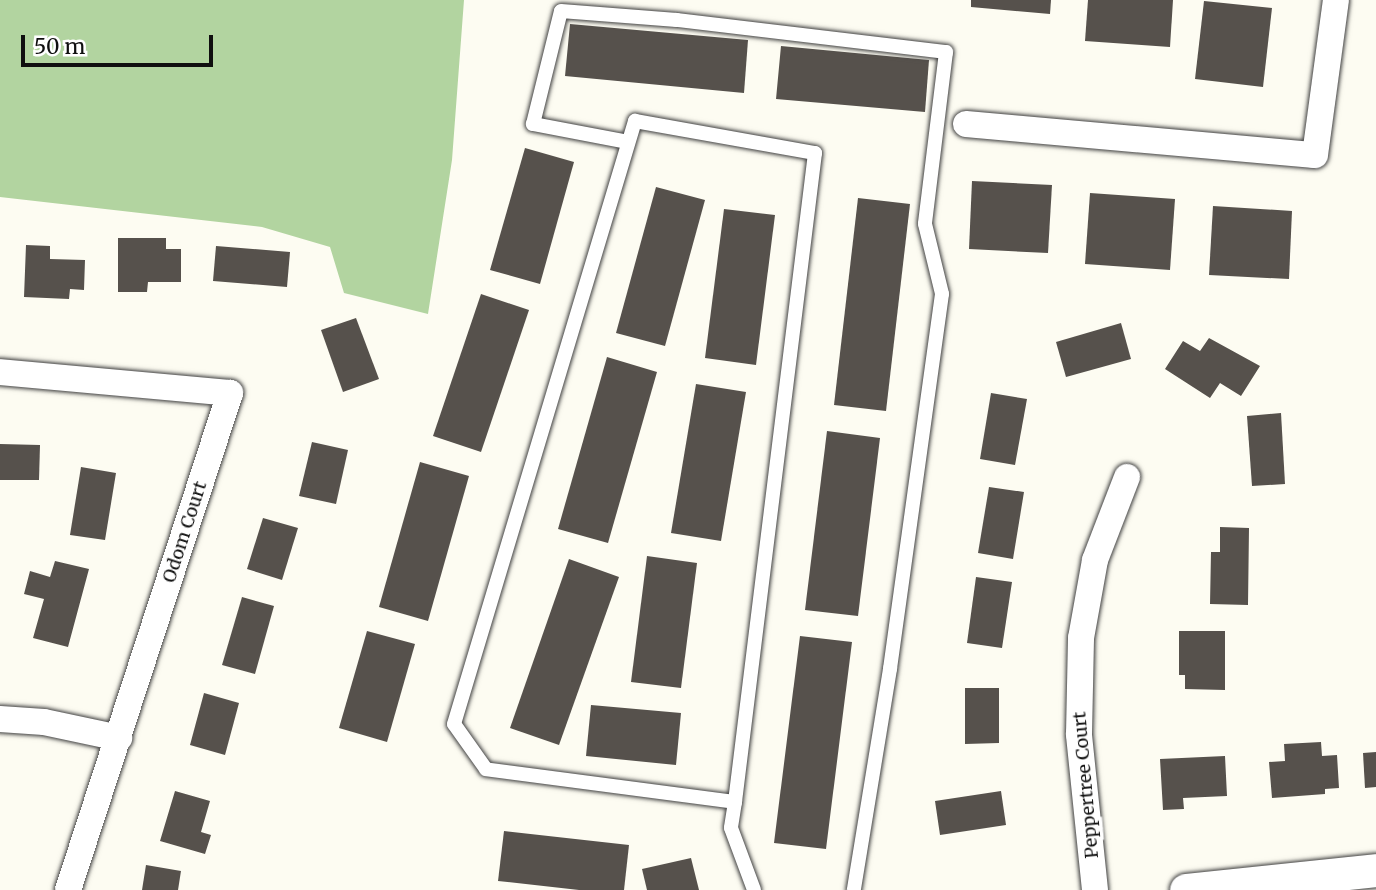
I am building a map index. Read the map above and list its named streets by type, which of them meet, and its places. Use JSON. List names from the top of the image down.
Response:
{
  "streets": {
    "street": ["Odom Court", "Peppertree Court"]
  },
  "scale_bar": "50 m"
}
